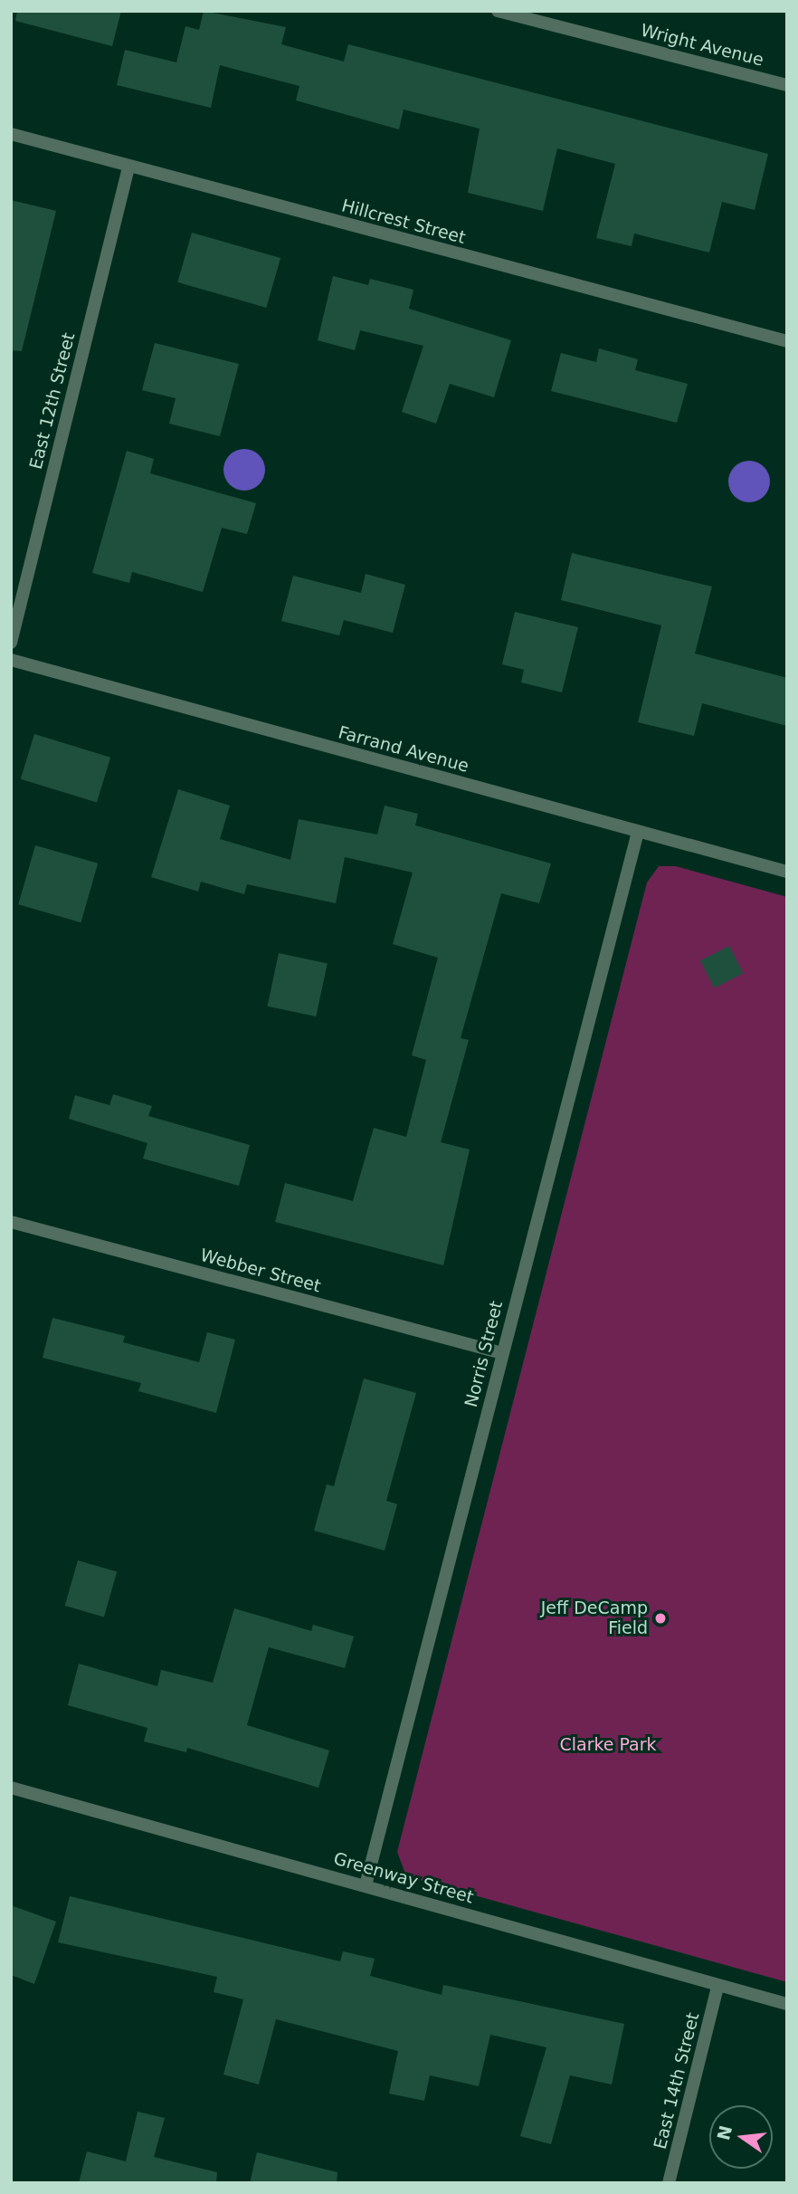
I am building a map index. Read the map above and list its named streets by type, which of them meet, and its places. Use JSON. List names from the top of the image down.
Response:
{
  "streets": {
    "street": [
      "Wright Avenue",
      "Hillcrest Street",
      "East 12th Street",
      "Farrand Avenue",
      "Webber Street",
      "Norris Street",
      "Greenway Street",
      "East 14th Street"
    ]
  },
  "crossings": [
    ["Hillcrest Street", "East 12th Street"],
    ["Farrand Avenue", "Norris Street"],
    ["Webber Street", "Norris Street"],
    ["Norris Street", "Greenway Street"],
    ["Greenway Street", "East 14th Street"]
  ],
  "parks": ["Clarke Park"],
  "places": ["Jeff DeCamp Field"],
  "north": "left"
}
